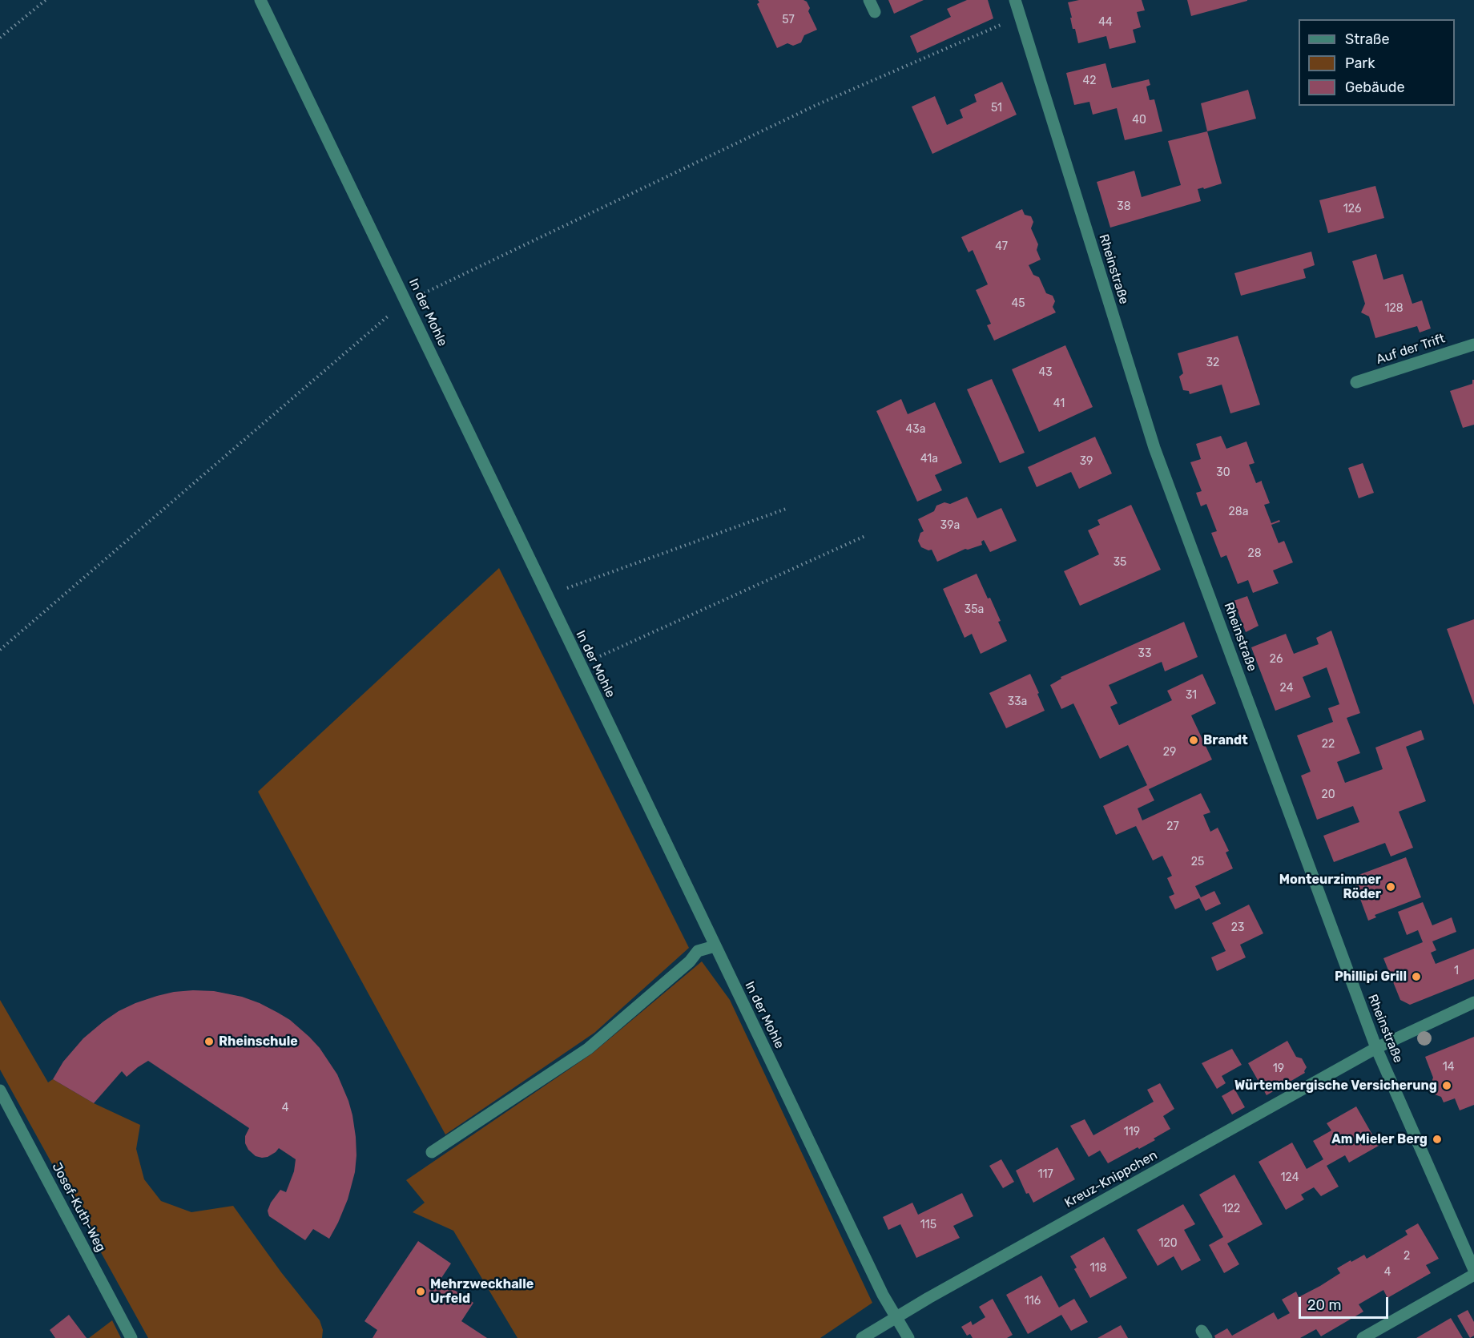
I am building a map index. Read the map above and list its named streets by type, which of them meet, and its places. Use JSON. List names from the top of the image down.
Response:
{
  "streets": {
    "street": [
      "Rheinstraße",
      "In der Mohle",
      "Auf der Trift",
      "Kreuz-Knippchen",
      "Josef-Kuth-Weg"
    ]
  },
  "crossings": [
    ["Rheinstraße", "Kreuz-Knippchen"],
    ["In der Mohle", "Kreuz-Knippchen"]
  ],
  "places": [
    "Brandt",
    "Monteurzimmer Röder",
    "Phillipi Grill",
    "Rheinschule",
    "Würtembergische Versicherung",
    "Am Mieler Berg",
    "Mehrzweckhalle Urfeld"
  ],
  "house_numbers": [
    "57",
    "44",
    "42",
    "51",
    "40",
    "38",
    "126",
    "47",
    "45",
    "128",
    "32",
    "43",
    "41",
    "43a",
    "41a",
    "39",
    "30",
    "28a",
    "39a",
    "28",
    "35",
    "35a",
    "33",
    "26",
    "24",
    "31",
    "33a",
    "22",
    "29",
    "20",
    "27",
    "25",
    "23",
    "1",
    "14",
    "19",
    "4",
    "119",
    "117",
    "124",
    "122",
    "115",
    "120",
    "2",
    "118",
    "4",
    "116"
  ],
  "legend": ["Straße", "Park", "Gebäude"],
  "scale_bar": "20 m"
}
